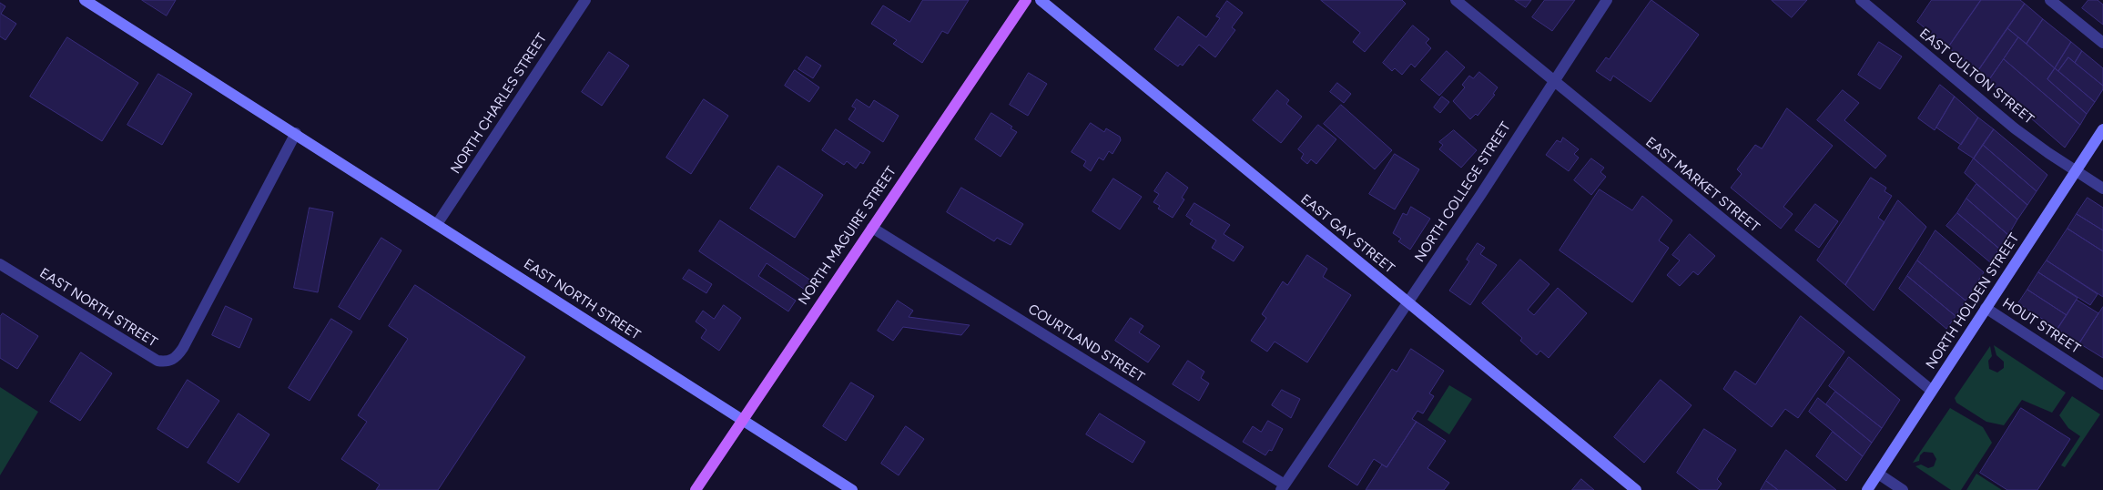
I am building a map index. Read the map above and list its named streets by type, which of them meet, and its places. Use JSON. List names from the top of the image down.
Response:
{
  "streets": {
    "main road": [
      "EAST GAY STREET",
      "NORTH MAGUIRE STREET",
      "EAST NORTH STREET",
      "NORTH HOLDEN STREET"
    ],
    "street": [
      "EAST CULTON STREET",
      "NORTH CHARLES STREET",
      "EAST MARKET STREET",
      "NORTH COLLEGE STREET",
      "HOUT STREET",
      "COURTLAND STREET"
    ]
  },
  "crossings": [
    ["EAST CULTON STREET", "NORTH HOLDEN STREET"],
    ["NORTH CHARLES STREET", "EAST NORTH STREET"],
    ["EAST MARKET STREET", "NORTH COLLEGE STREET"],
    ["EAST MARKET STREET", "NORTH HOLDEN STREET"],
    ["NORTH COLLEGE STREET", "EAST GAY STREET"],
    ["NORTH COLLEGE STREET", "COURTLAND STREET"],
    ["NORTH MAGUIRE STREET", "EAST NORTH STREET"],
    ["NORTH MAGUIRE STREET", "COURTLAND STREET"],
    ["NORTH HOLDEN STREET", "HOUT STREET"]
  ]
}
